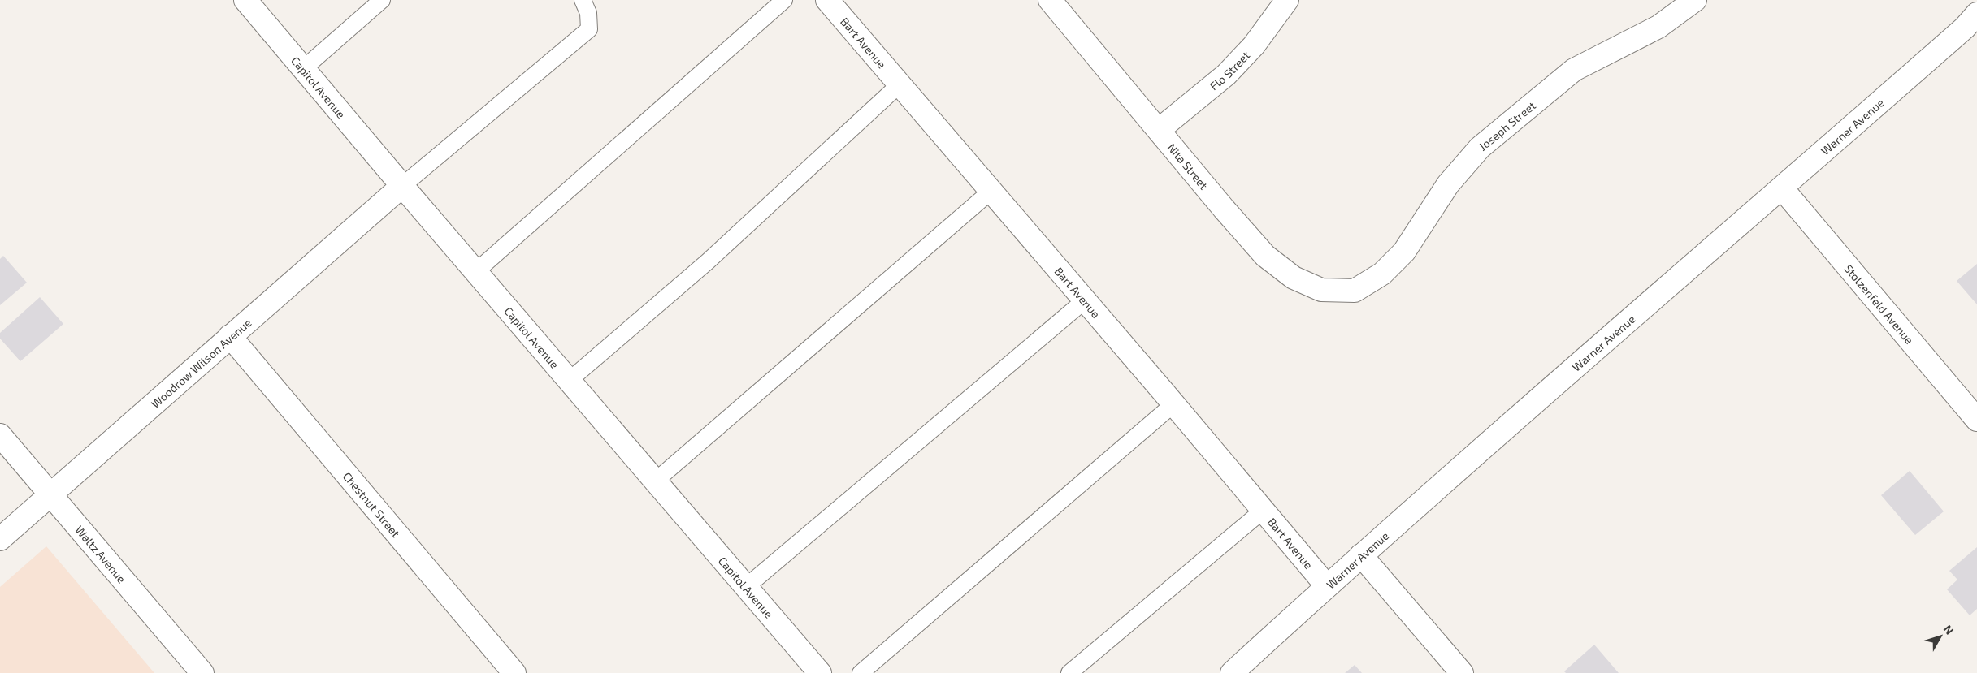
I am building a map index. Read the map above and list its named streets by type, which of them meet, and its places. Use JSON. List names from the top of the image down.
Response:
{
  "streets": {
    "street": [
      "Bart Avenue",
      "Flo Street",
      "Capitol Avenue",
      "Joseph Street",
      "Warner Avenue",
      "Nita Street",
      "Stolzenfeld Avenue",
      "Woodrow Wilson Avenue",
      "Chestnut Street",
      "Waltz Avenue"
    ]
  },
  "crossings": [
    ["Bart Avenue", "Warner Avenue"],
    ["Flo Street", "Nita Street"],
    ["Capitol Avenue", "Woodrow Wilson Avenue"],
    ["Joseph Street", "Nita Street"],
    ["Warner Avenue", "Stolzenfeld Avenue"],
    ["Woodrow Wilson Avenue", "Chestnut Street"],
    ["Woodrow Wilson Avenue", "Waltz Avenue"]
  ],
  "north": "top right"
}
